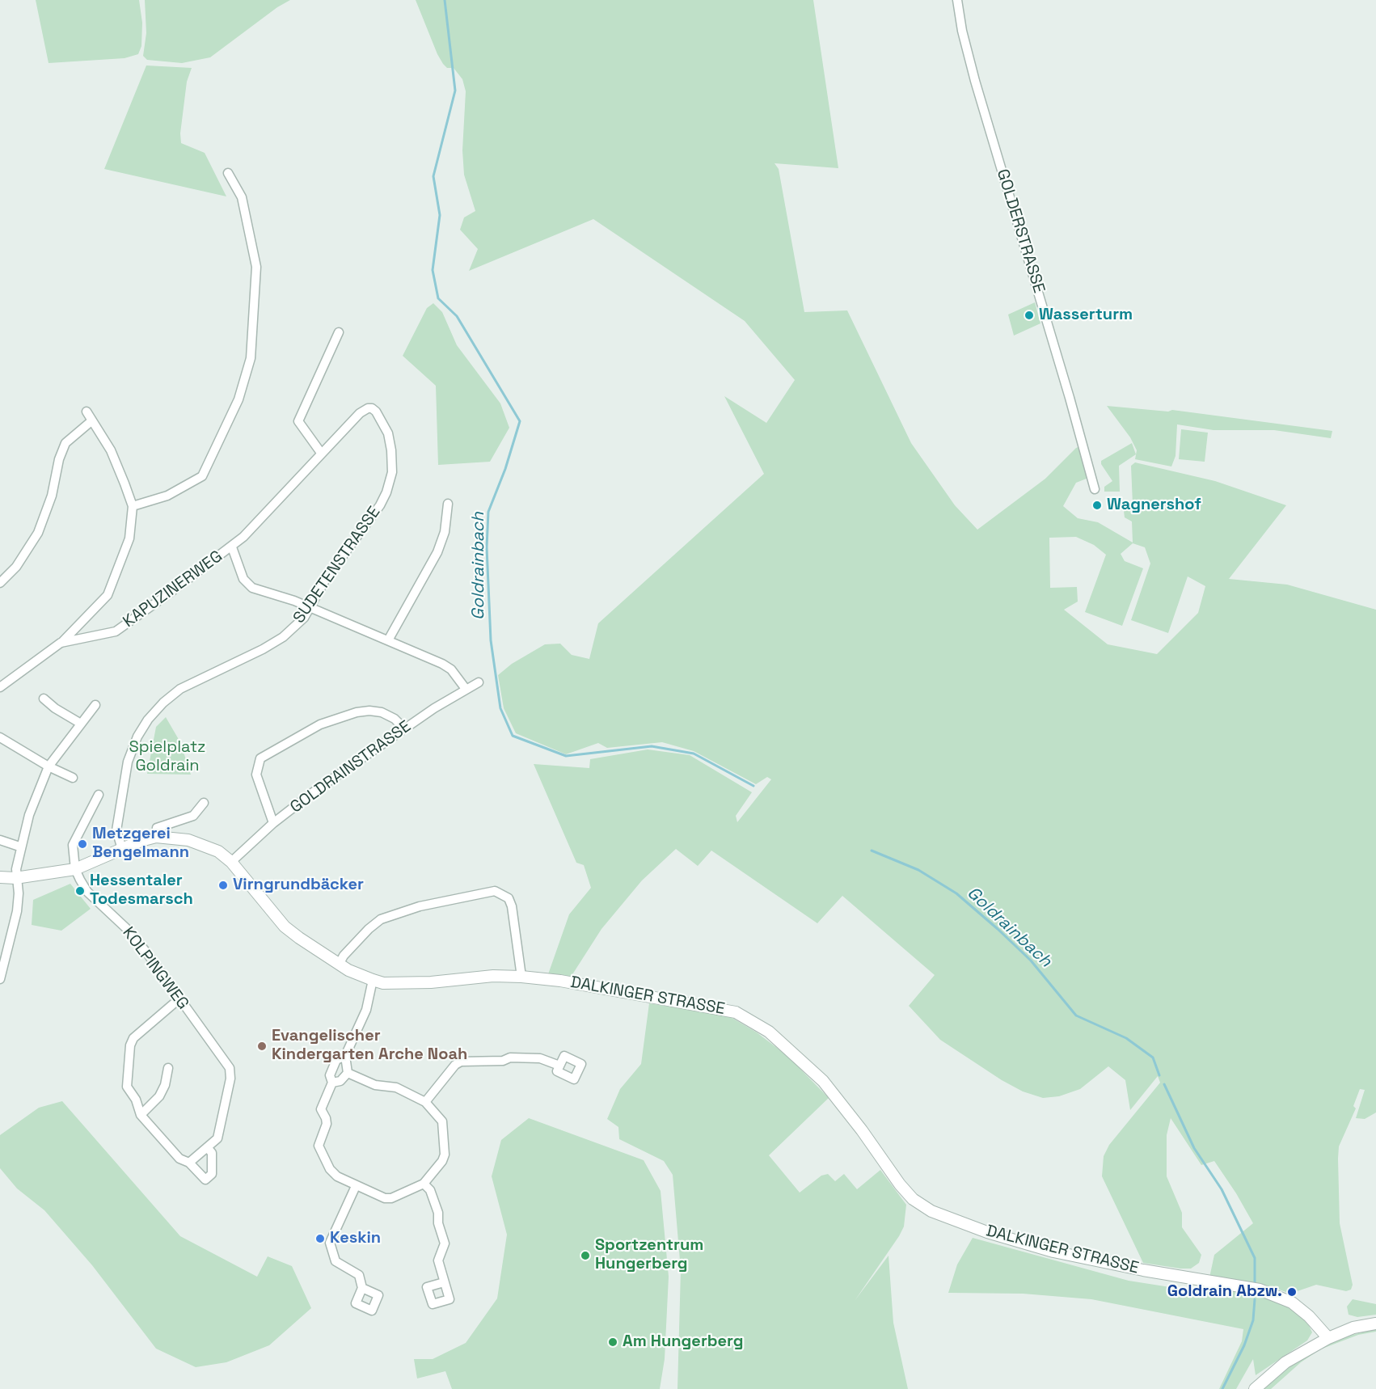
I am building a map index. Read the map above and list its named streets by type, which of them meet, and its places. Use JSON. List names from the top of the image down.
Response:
{
  "streets": {
    "street": [
      "GOLDERSTRASSE",
      "SUDETENSTRASSE",
      "KAPUZINERWEG",
      "GOLDRAINSTRASSE",
      "KOLPINGWEG",
      "DALKINGER STRASSE"
    ]
  },
  "crossings": [
    ["SUDETENSTRASSE", "KAPUZINERWEG"],
    ["SUDETENSTRASSE", "DALKINGER STRASSE"],
    ["GOLDRAINSTRASSE", "DALKINGER STRASSE"],
    ["KOLPINGWEG", "DALKINGER STRASSE"]
  ],
  "water": ["Goldrainbach"],
  "parks": ["Spielplatz Goldrain"],
  "places": [
    "Wasserturm",
    "Wagnershof",
    "Metzgerei Bengelmann",
    "Virngrundbäcker",
    "Hessentaler Todesmarsch",
    "Evangelischer Kindergarten Arche Noah",
    "Keskin",
    "Sportzentrum Hungerberg",
    "Goldrain Abzw.",
    "Am Hungerberg"
  ]
}
